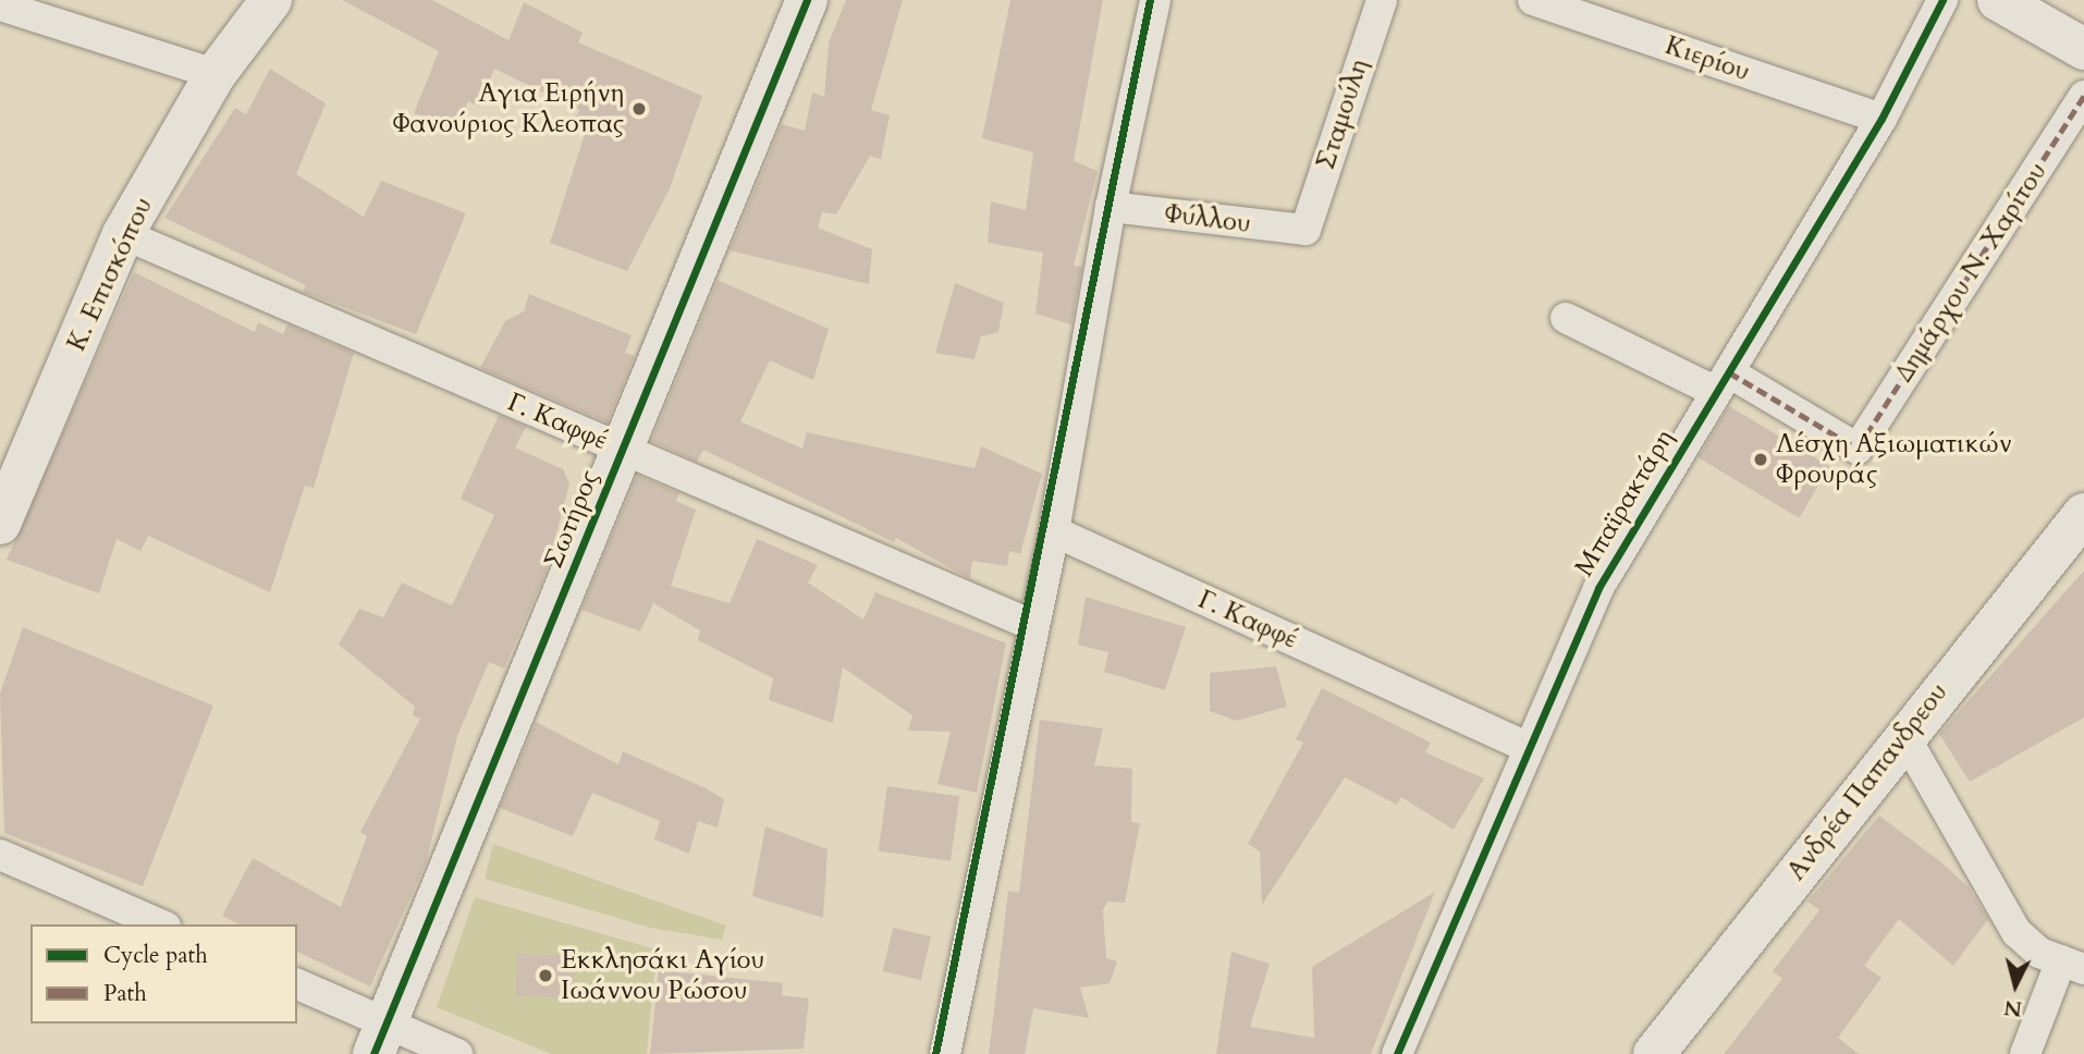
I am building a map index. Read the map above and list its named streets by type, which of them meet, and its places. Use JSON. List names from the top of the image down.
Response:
{
  "streets": {
    "street": [
      "Κιερίου",
      "Σταμούλη",
      "Φύλλου",
      "Δημάρχου Ν. Χαρίτου",
      "Κ. Επισκόπου",
      "Γ. Καφφέ",
      "Μπαϊρακτάρη",
      "Σωτήρος",
      "Ανδρέα Παπανδρεου"
    ]
  },
  "crossings": [
    ["Κιερίου", "Μπαϊρακτάρη"],
    ["Σταμούλη", "Φύλλου"],
    ["Δημάρχου Ν. Χαρίτου", "Μπαϊρακτάρη"],
    ["Κ. Επισκόπου", "Γ. Καφφέ"],
    ["Γ. Καφφέ", "Μπαϊρακτάρη"],
    ["Γ. Καφφέ", "Σωτήρος"]
  ],
  "places": ["Αγια Ειρήνη Φανούριος Κλεοπας", "Λέσχη Αξιωματικών Φρουράς", "Εκκλησάκι Αγίου Ιωάννου Ρώσου"],
  "legend": ["Cycle path", "Path"],
  "north": "bottom"
}
